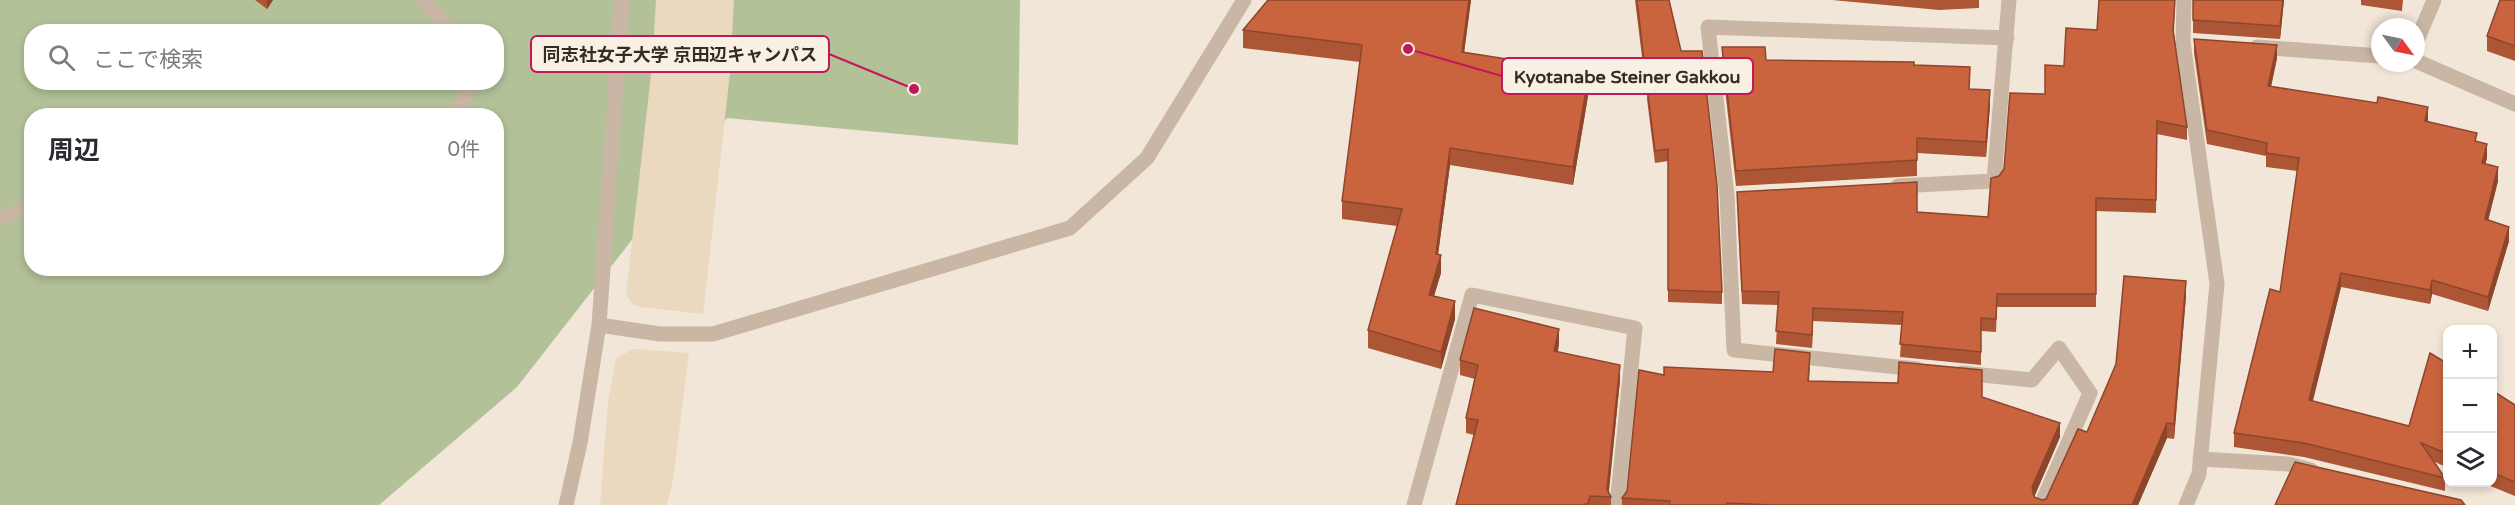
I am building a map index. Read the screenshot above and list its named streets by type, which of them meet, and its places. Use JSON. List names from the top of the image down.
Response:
{
  "places": ["Kyotanabe Steiner Gakkou", "同志社女子大学 京田辺キャンパス"],
  "north": "bottom right",
  "page": {
    "search": "ここで検索",
    "heading": ["周辺", "0件"],
    "map_buttons": ["+", "−"]
  }
}
